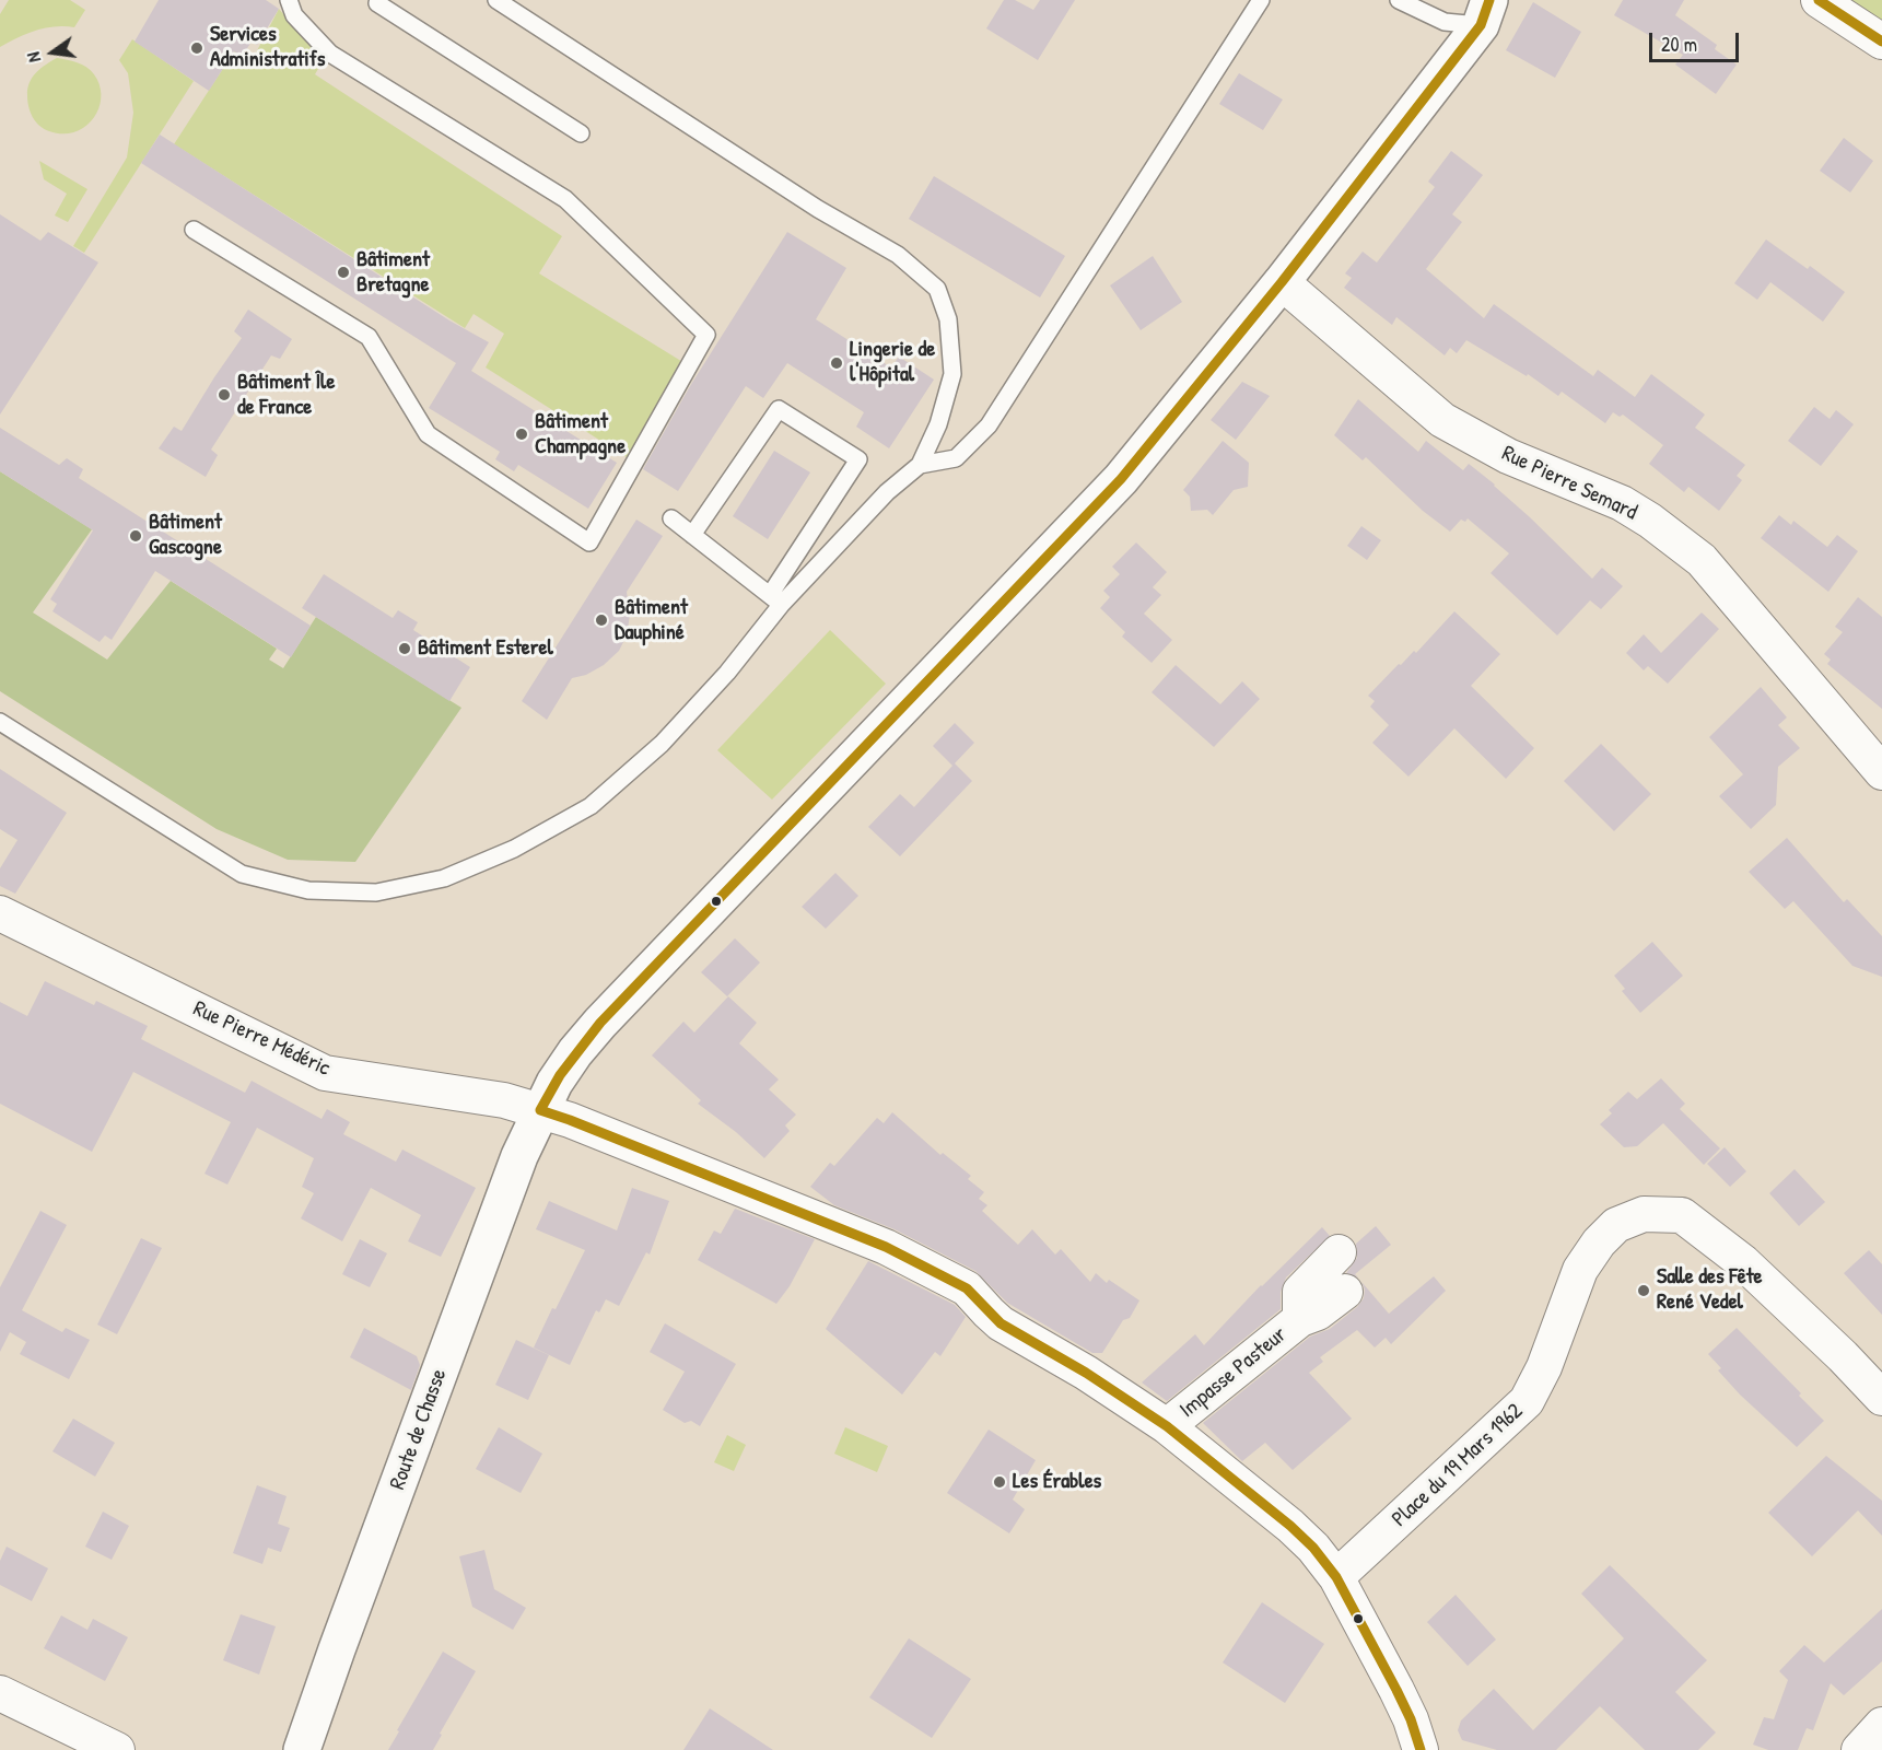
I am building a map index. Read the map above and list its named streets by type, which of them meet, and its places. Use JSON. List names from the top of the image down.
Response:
{
  "streets": {
    "main road": ["Route de Chasse"],
    "street": [
      "Rue Pierre Semard",
      "Rue Pierre Médéric",
      "Impasse Pasteur",
      "Place du 19 Mars 1962"
    ]
  },
  "crossings": [
    ["Rue Pierre Semard", "Route de Chasse"],
    ["Rue Pierre Médéric", "Impasse Pasteur"],
    ["Rue Pierre Médéric", "Route de Chasse"],
    ["Rue Pierre Médéric", "Place du 19 Mars 1962"]
  ],
  "places": [
    "Services Administratifs",
    "Bâtiment Bretagne",
    "Lingerie de l'Hôpital",
    "Bâtiment Île de France",
    "Bâtiment Champagne",
    "Bâtiment Gascogne",
    "Bâtiment Dauphiné",
    "Bâtiment Esterel",
    "Salle des Fête René Vedel",
    "Les Érables"
  ],
  "scale_bar": "20 m",
  "north": "left"
}
